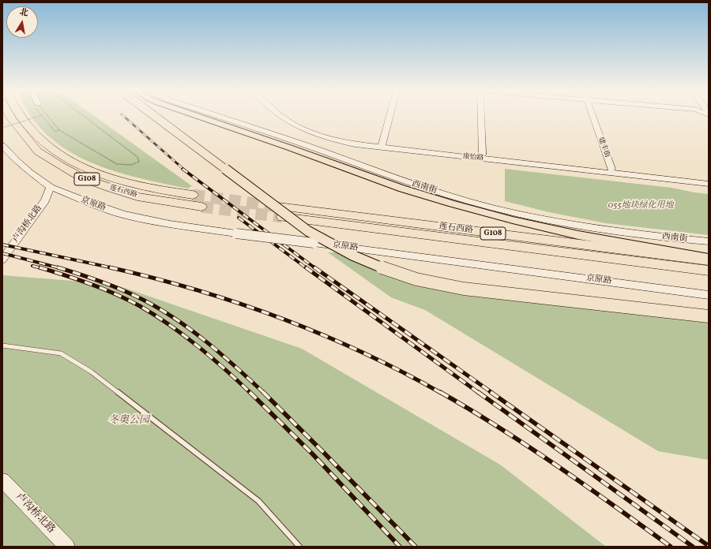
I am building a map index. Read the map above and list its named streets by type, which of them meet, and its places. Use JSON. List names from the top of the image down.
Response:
{
  "streets": {
    "highway": ["G108", "莲石西路"],
    "street": [
      "建丰街",
      "康怡路",
      "西南街",
      "京原路",
      "卢沟桥北路"
    ]
  },
  "crossings": [
    ["建丰街", "康怡路"],
    ["京原路", "卢沟桥北路"]
  ],
  "parks": ["055地块绿化用地", "冬奥公园"],
  "north": "top"
}
